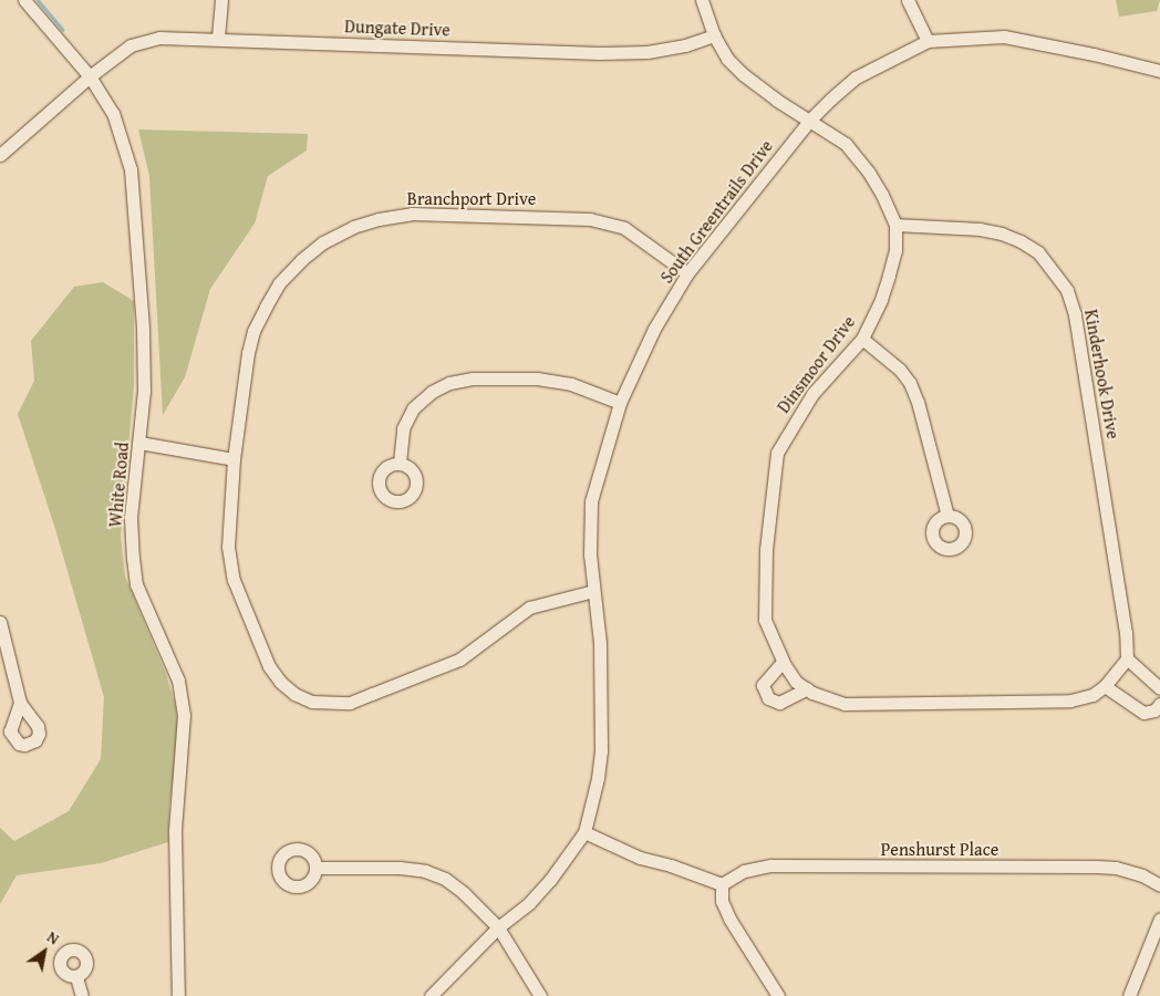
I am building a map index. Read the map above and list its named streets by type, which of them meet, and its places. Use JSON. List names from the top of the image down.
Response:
{
  "streets": {
    "street": [
      "Dungate Drive",
      "Branchport Drive",
      "South Greentrails Drive",
      "Dinsmoor Drive",
      "Kinderhook Drive",
      "White Road",
      "Penshurst Place"
    ]
  },
  "crossings": [
    ["Dungate Drive", "Dinsmoor Drive"],
    ["Dungate Drive", "White Road"],
    ["Branchport Drive", "South Greentrails Drive"],
    ["South Greentrails Drive", "Dinsmoor Drive"],
    ["Dinsmoor Drive", "Kinderhook Drive"]
  ],
  "north": "top right"
}
